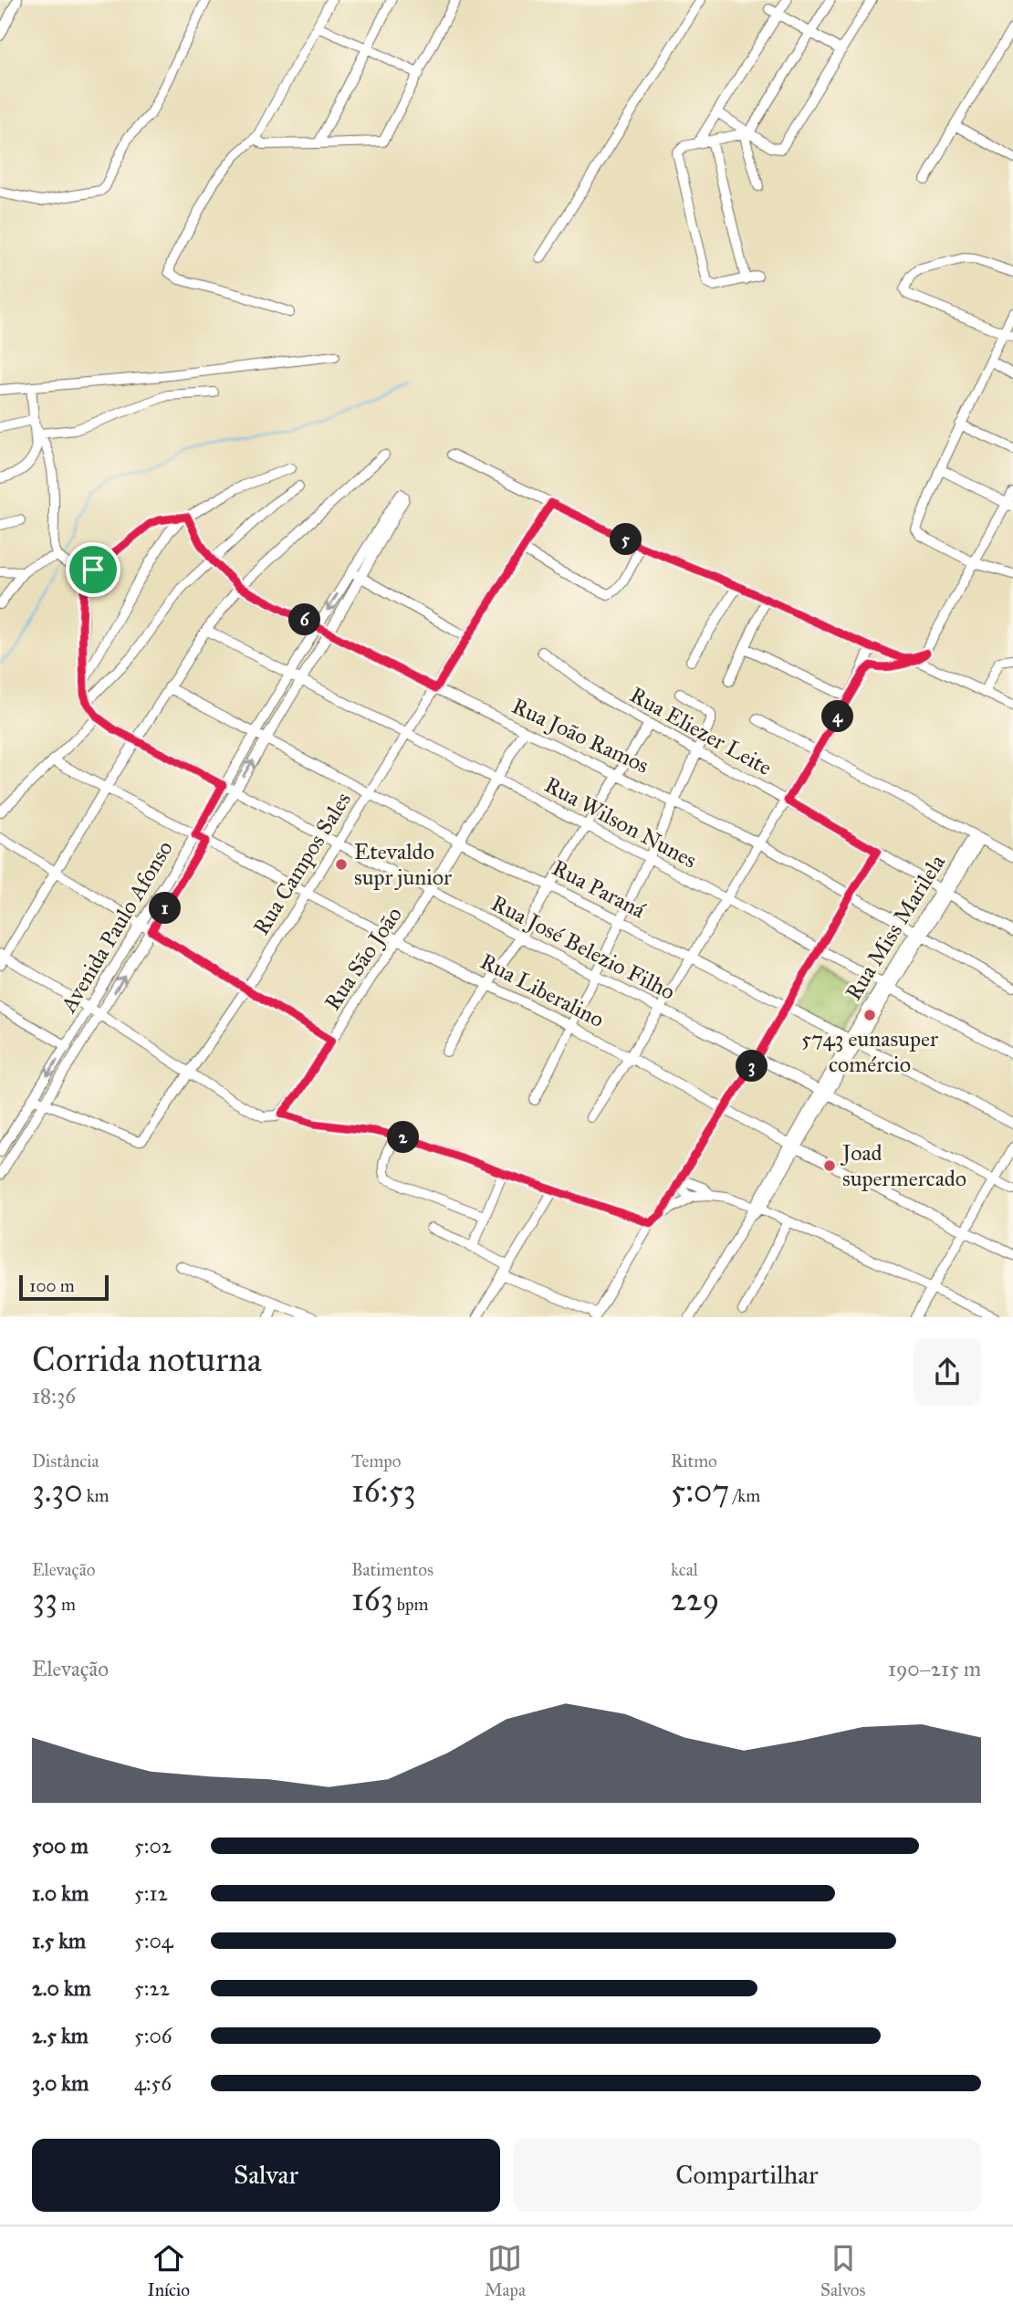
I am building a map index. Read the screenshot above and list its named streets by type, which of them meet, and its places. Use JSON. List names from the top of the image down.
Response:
{
  "streets": {
    "street": [
      "Rua Eliezer Leite",
      "Rua João Ramos",
      "Rua Wilson Nunes",
      "Rua Campos Sales",
      "Rua Paraná",
      "Avenida Paulo Afonso",
      "Rua Miss Marilela",
      "Rua José Belezio Filho",
      "Rua São João",
      "Rua Liberalino"
    ]
  },
  "crossings": [
    ["Rua Eliezer Leite", "Rua Miss Marilela"],
    ["Rua João Ramos", "Rua Campos Sales"],
    ["Rua João Ramos", "Avenida Paulo Afonso"],
    ["Rua João Ramos", "Rua Miss Marilela"],
    ["Rua João Ramos", "Rua São João"],
    ["Rua Wilson Nunes", "Rua Campos Sales"],
    ["Rua Wilson Nunes", "Avenida Paulo Afonso"],
    ["Rua Wilson Nunes", "Rua Miss Marilela"],
    ["Rua Wilson Nunes", "Rua São João"],
    ["Rua Campos Sales", "Rua Paraná"],
    ["Rua Campos Sales", "Avenida Paulo Afonso"],
    ["Rua Campos Sales", "Rua José Belezio Filho"],
    ["Rua Campos Sales", "Rua Liberalino"],
    ["Rua Paraná", "Avenida Paulo Afonso"],
    ["Rua Paraná", "Rua Miss Marilela"],
    ["Rua Paraná", "Rua São João"],
    ["Avenida Paulo Afonso", "Rua José Belezio Filho"],
    ["Avenida Paulo Afonso", "Rua Liberalino"],
    ["Rua Miss Marilela", "Rua José Belezio Filho"],
    ["Rua Miss Marilela", "Rua Liberalino"],
    ["Rua José Belezio Filho", "Rua São João"],
    ["Rua São João", "Rua Liberalino"]
  ],
  "places": ["Etevaldo supr junior", "5743 eunasuper comércio", "Joad supermercado"],
  "scale_bar": "100 m",
  "page": {
    "pins": [
      "5",
      "6",
      "4",
      "1",
      "3",
      "2"
    ],
    "scale": "100 m",
    "heading": ["Corrida noturna", "18:36"],
    "stats": [
      ["Distância", "3.30 km"],
      ["Tempo", "16:53"],
      ["Ritmo", "5:07 /km"],
      ["Elevação", "33 m"],
      ["Batimentos", "163 bpm"],
      ["kcal", "229"]
    ],
    "chart": ["Elevação", "190–215 m"],
    "list": [
      {
        "name": "500 m",
        "note": "5:02"
      },
      {
        "name": "1.0 km",
        "note": "5:12"
      },
      {
        "name": "1.5 km",
        "note": "5:04"
      },
      {
        "name": "2.0 km",
        "note": "5:22"
      },
      {
        "name": "2.5 km",
        "note": "5:06"
      },
      {
        "name": "3.0 km",
        "note": "4:56"
      }
    ],
    "buttons": ["Salvar", "Compartilhar"],
    "tabs": ["Início", "Mapa", "Salvos"]
  }
}
